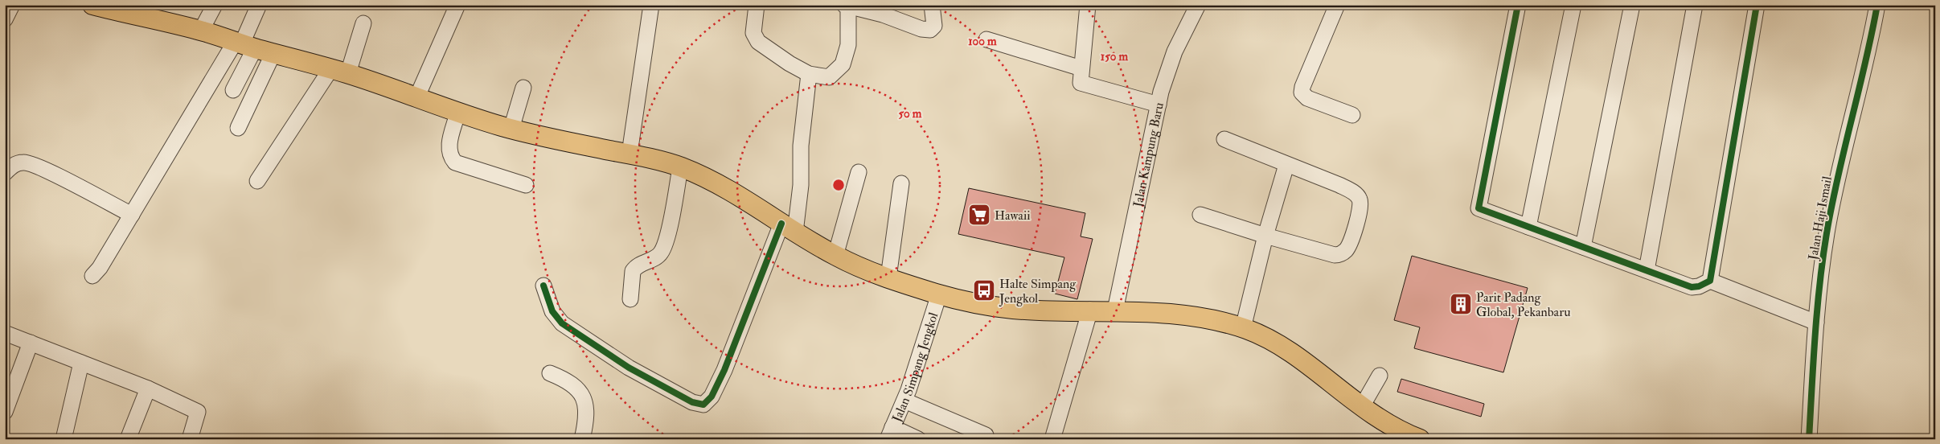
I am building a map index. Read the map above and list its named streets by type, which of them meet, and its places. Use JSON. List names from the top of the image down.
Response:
{
  "streets": {
    "street": ["Jalan Kampung Baru", "Jalan Haji Ismail", "Jalan Simpang Jengkol"]
  },
  "places": {
    "supermarket": ["Hawaii"],
    "bus stop": ["Halte Simpang Jengkol"],
    "building": ["Parit Padang Global, Pekanbaru"]
  },
  "rings": ["100 m", "150 m", "50 m"]
}
